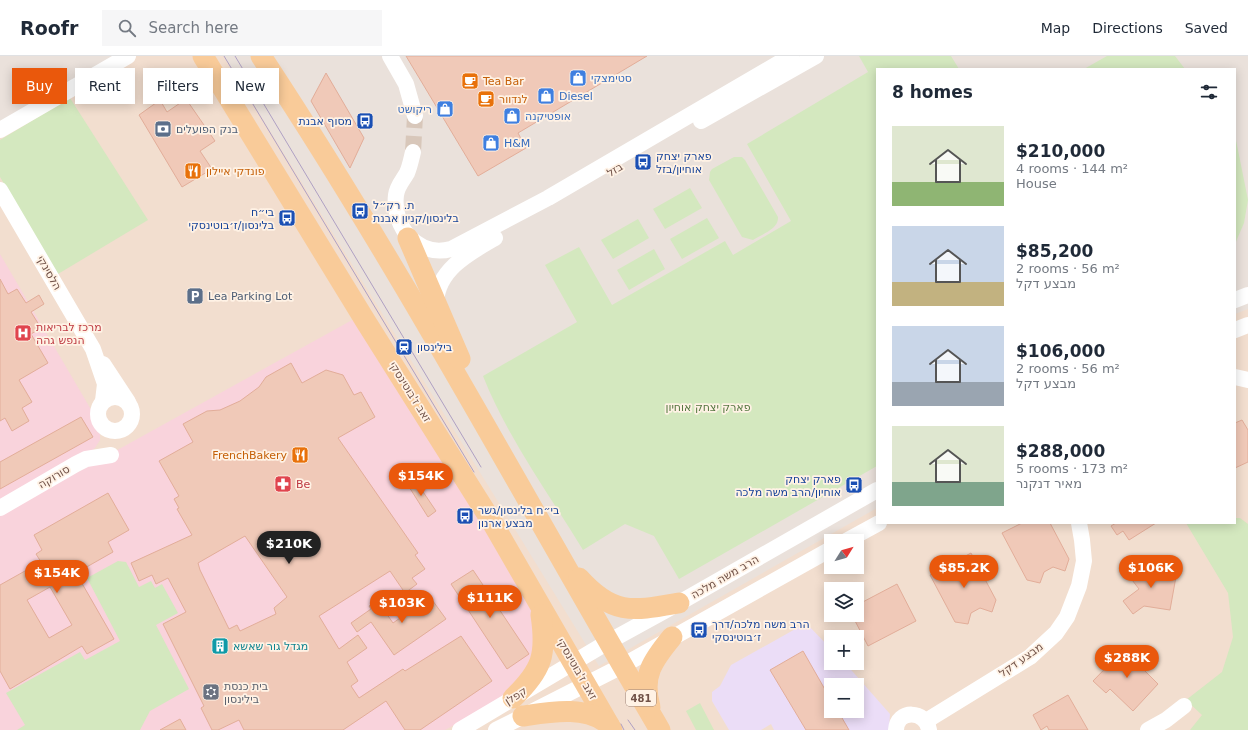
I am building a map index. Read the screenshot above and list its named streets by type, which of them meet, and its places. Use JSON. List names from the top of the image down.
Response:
{
  "streets": {
    "main road": ["זאב ז'בוטינסקי", "481"],
    "street": [
      "בזל",
      "הלסינקי",
      "סורוקה",
      "הרב משה מלכה",
      "מבצע דקל",
      "קפלן"
    ]
  },
  "crossings": [
    ["זאב ז'בוטינסקי", "הרב משה מלכה"],
    ["זאב ז'בוטינסקי", "קפלן"],
    ["הרב משה מלכה", "קפלן"],
    ["הרב משה מלכה", "481"]
  ],
  "parks": ["פארק יצחק אוחיון"],
  "places": {
    "shop": [
      "סטימצקי",
      "Diesel",
      "ריקושט",
      "אופטיקנה",
      "H&M"
    ],
    "cafe": ["Tea Bar", "לנדוור"],
    "bus stop": [
      "מסוף אבנת",
      "פארק יצחק אוחיון/בזל",
      "ת. רק״ל בלינסון/קניון אבנת",
      "בי״ח בלינסון/ז׳בוטינסקי",
      "פארק יצחק אוחיון/הרב משה מלכה",
      "בי״ח בלינסון/גשר מבצע ארנון",
      "הרב משה מלכה/דרך ז׳בוטינסקי"
    ],
    "bank": ["בנק הפועלים"],
    "restaurant": ["פונדקי איילון", "FrenchBakery"],
    "parking": ["Lea Parking Lot"],
    "hospital": ["מרכז לבריאות הנפש גהה"],
    "station": ["בילינסון"],
    "pharmacy": ["Be"],
    "building": ["מגדל גור שאשא"],
    "synagogue": ["בית כנסת בילינסון"]
  },
  "north": "top right",
  "page": {
    "header": "Roofr",
    "search": "Search here",
    "nav": ["Map", "Directions", "Saved"],
    "chip": [
      "Buy",
      "Rent",
      "Filters",
      "New"
    ],
    "heading": "8 homes",
    "list": [
      {
        "name": "$210,000",
        "note": "4 rooms · 144 m² · House"
      },
      {
        "name": "$85,200",
        "note": "2 rooms · 56 m² · מבצע דקל"
      },
      {
        "name": "$106,000",
        "note": "2 rooms · 56 m² · מבצע דקל"
      },
      {
        "name": "$288,000",
        "note": "5 rooms · 173 m² · מאיר דנקנר"
      }
    ],
    "price": [
      "$154K",
      "$210K",
      "$85.2K",
      "$106K",
      "$154K",
      "$111K",
      "$103K",
      "$288K"
    ],
    "map_buttons": ["+", "−"]
  }
}
